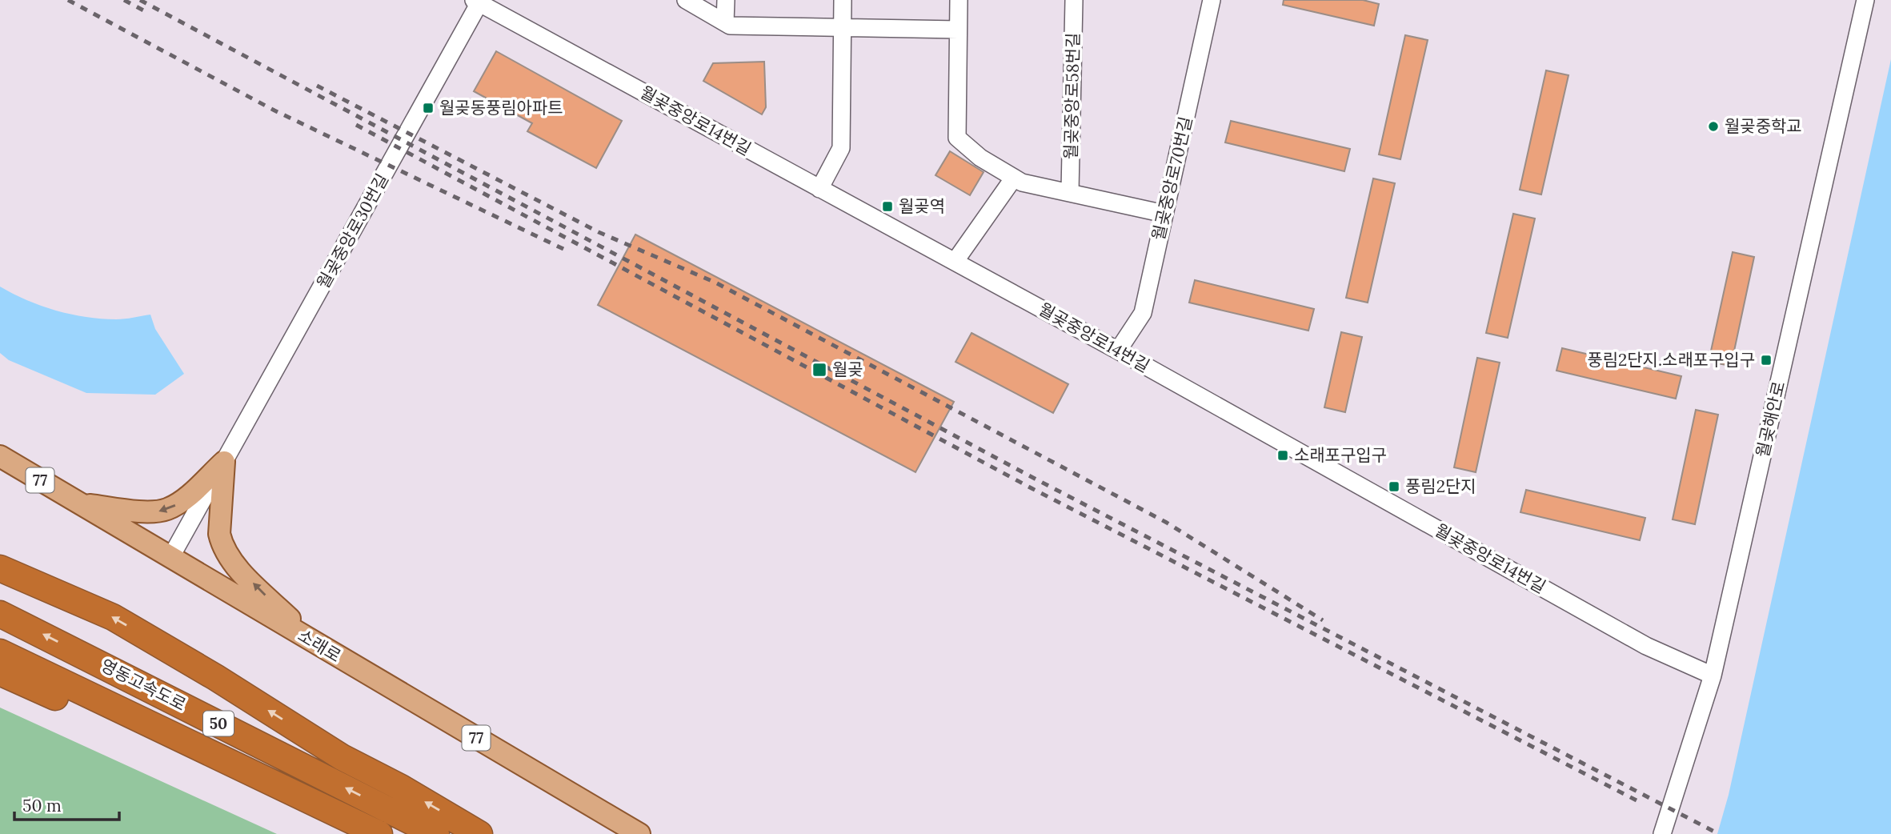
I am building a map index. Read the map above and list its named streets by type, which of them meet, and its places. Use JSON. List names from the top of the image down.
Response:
{
  "streets": {
    "highway": ["영동고속도로", "50"],
    "main road": ["77", "소래로"],
    "street": [
      "월곶중앙로58번길",
      "월곶중앙로14번길",
      "월곶중앙로70번길",
      "월곶중앙로30번길",
      "월곶해안로"
    ]
  },
  "crossings": [
    ["월곶중앙로14번길", "월곶중앙로70번길"],
    ["월곶중앙로14번길", "월곶중앙로30번길"],
    ["월곶중앙로14번길", "월곶해안로"],
    ["월곶중앙로30번길", "소래로"]
  ],
  "places": {
    "transit": [
      "월곶동풍림아파트",
      "월곶역",
      "풍림2단지.소래포구입구",
      "월곶",
      "소래포구입구",
      "풍림2단지"
    ],
    "other": ["월곶중학교"]
  },
  "scale_bar": "50 m"
}
